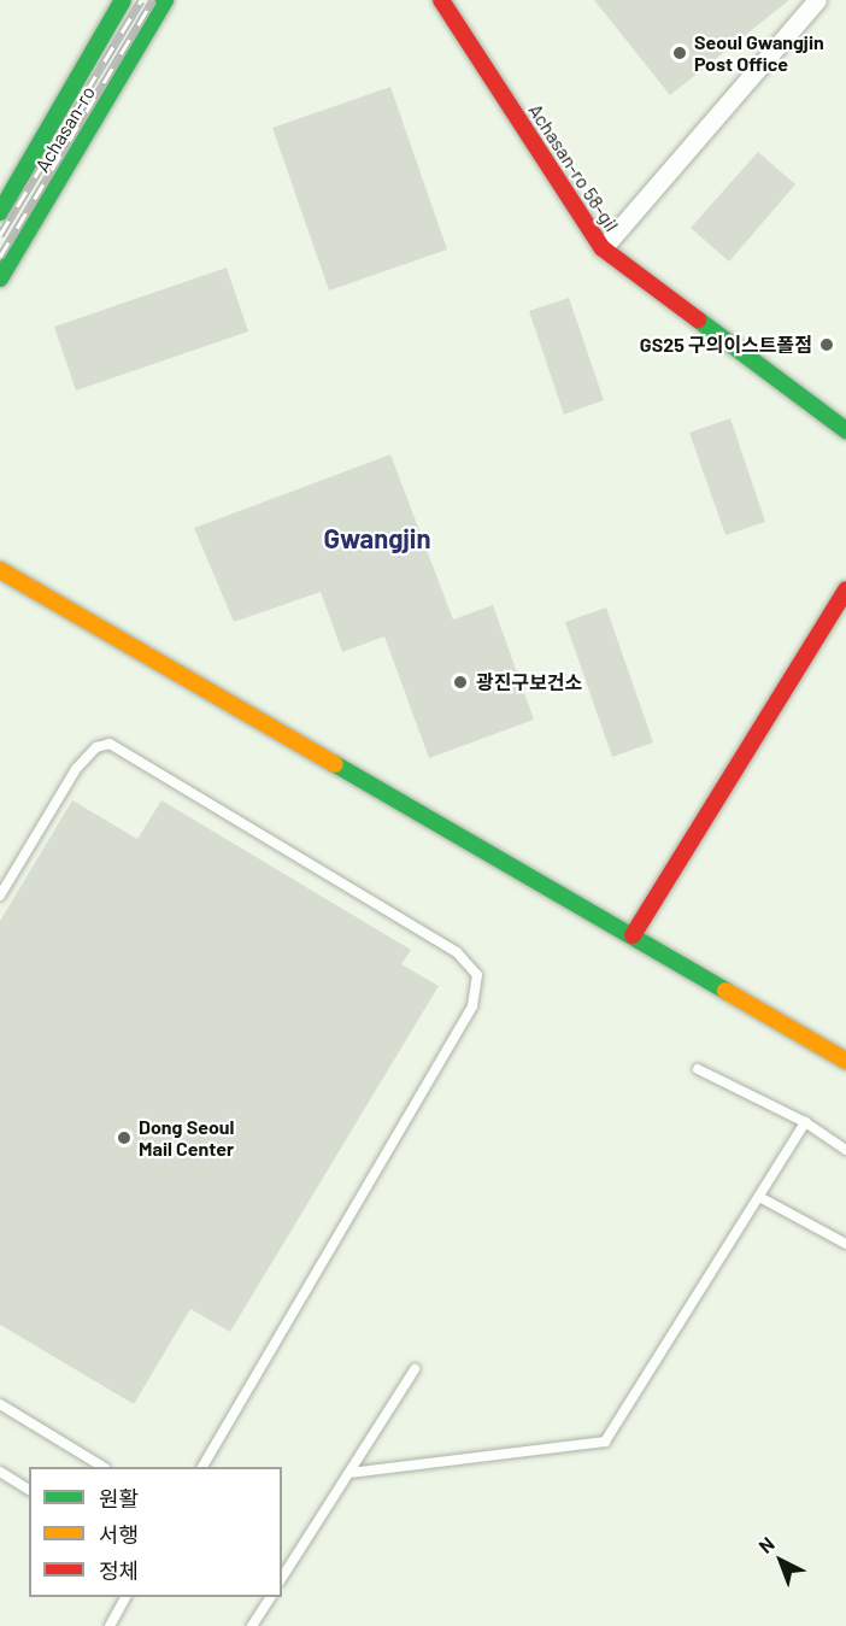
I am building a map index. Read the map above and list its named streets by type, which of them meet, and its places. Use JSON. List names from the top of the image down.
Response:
{
  "streets": {
    "street": ["Achasan-ro", "Achasan-ro 58-gil"]
  },
  "districts": ["Gwangjin"],
  "places": [
    "Seoul Gwangjin Post Office",
    "GS25 구의이스트폴점",
    "광진구보건소",
    "Dong Seoul Mail Center"
  ],
  "legend": ["원활", "서행", "정체"],
  "north": "top left"
}
